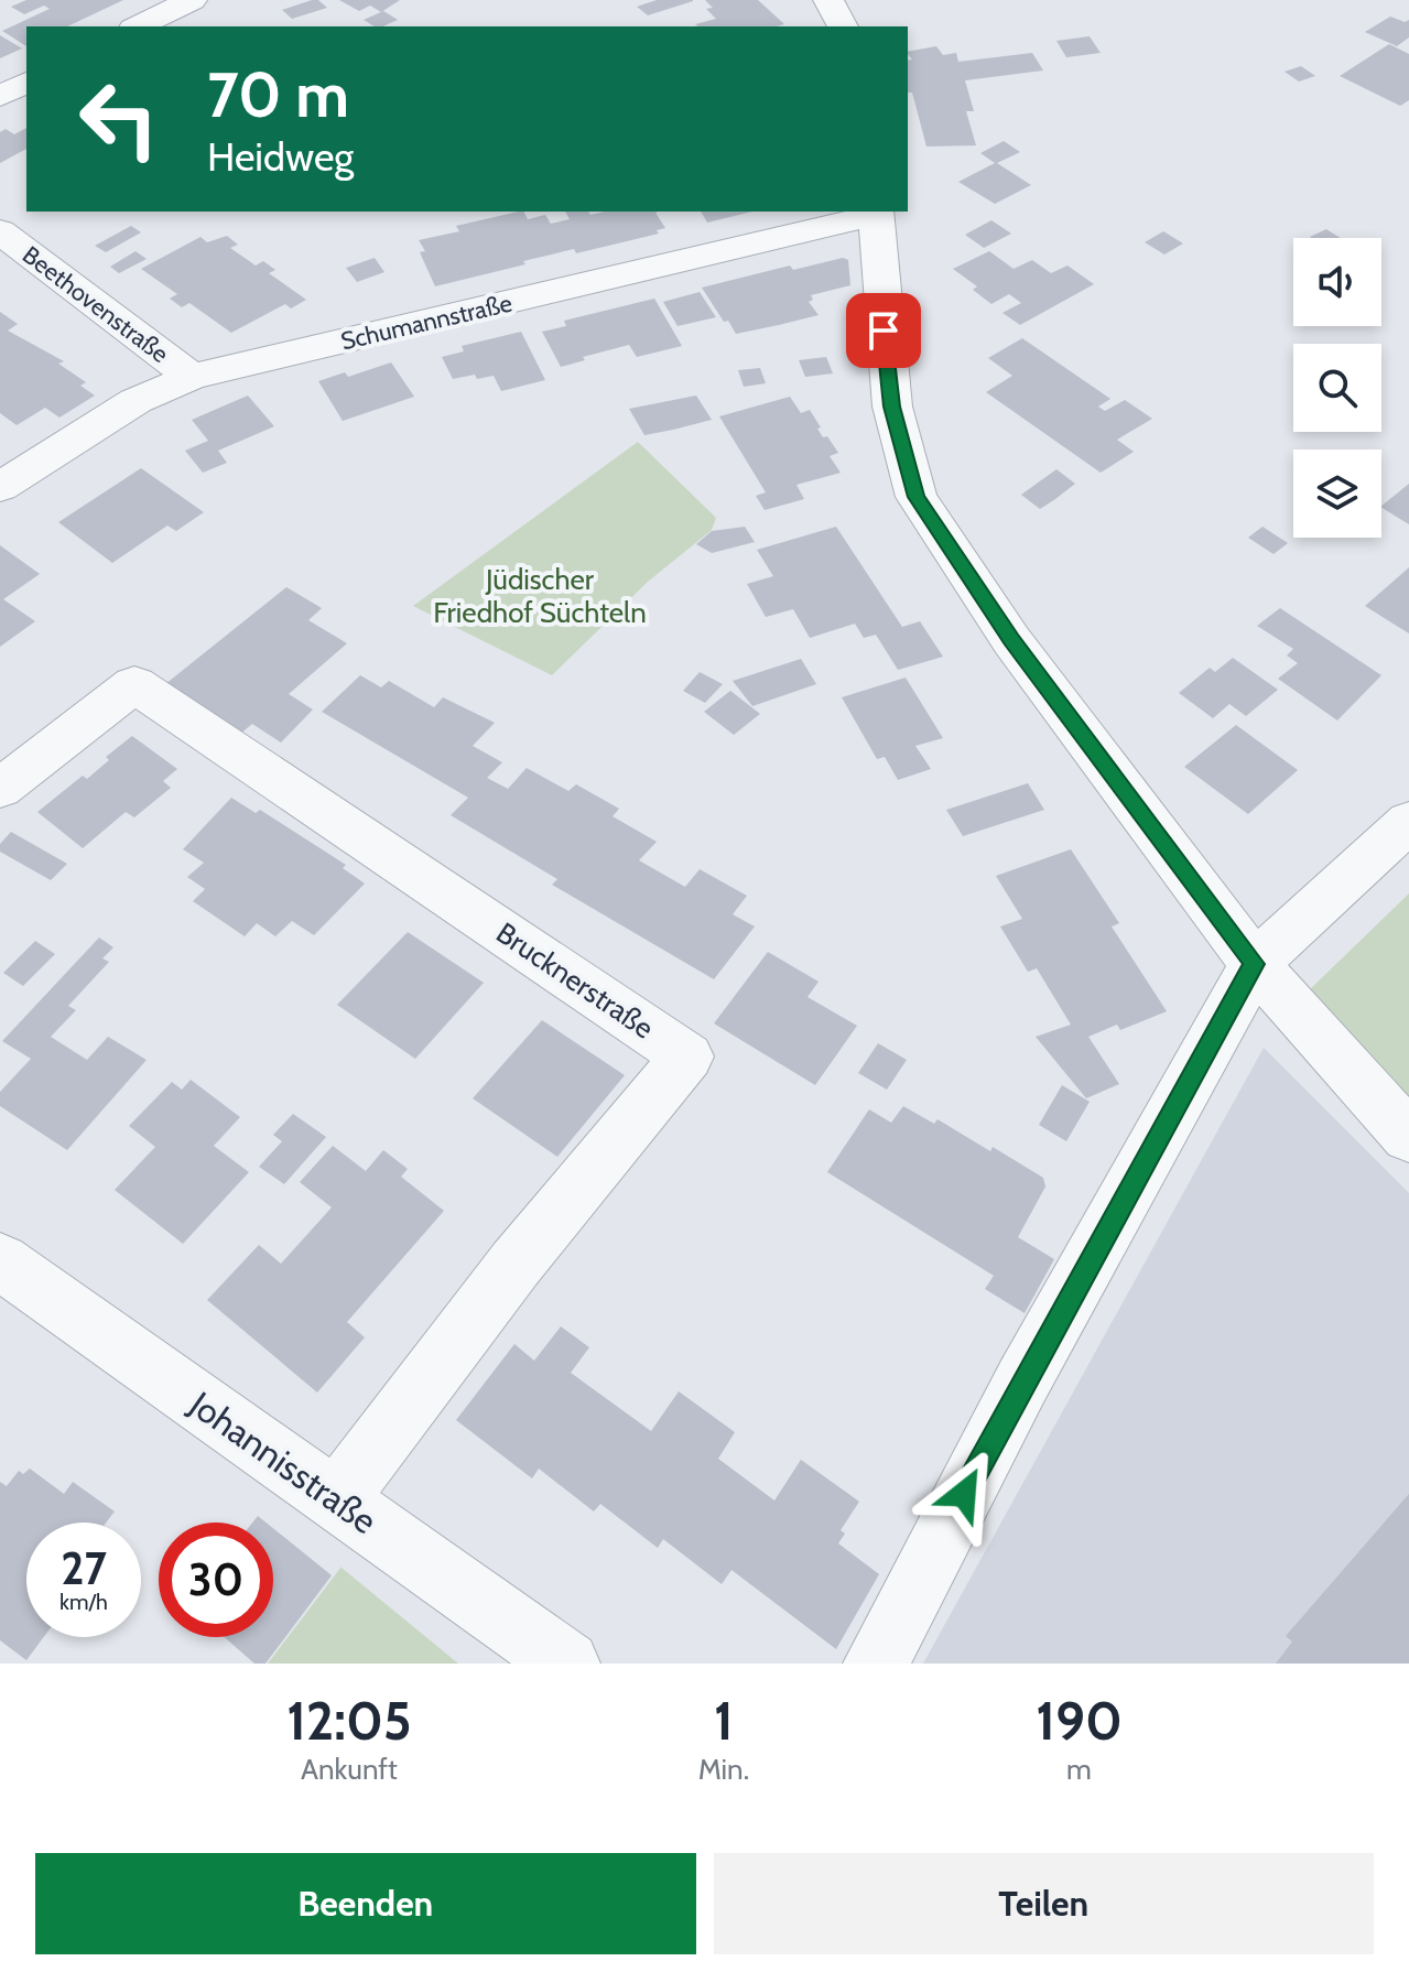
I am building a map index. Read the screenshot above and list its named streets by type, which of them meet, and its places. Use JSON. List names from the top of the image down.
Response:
{
  "streets": {
    "street": [
      "Beethovenstraße",
      "Schumannstraße",
      "Brucknerstraße",
      "Johannisstraße"
    ]
  },
  "crossings": [
    ["Beethovenstraße", "Schumannstraße"],
    ["Brucknerstraße", "Johannisstraße"]
  ],
  "parks": ["Jüdischer Friedhof Süchteln"],
  "page": {
    "turn": ["70 m", "Heidweg"],
    "speed": "27 km/h",
    "limit": "30",
    "eta": [
      "12:05",
      "Ankunft",
      "1",
      "Min.",
      "190",
      "m"
    ],
    "buttons": ["Beenden", "Teilen"]
  }
}
